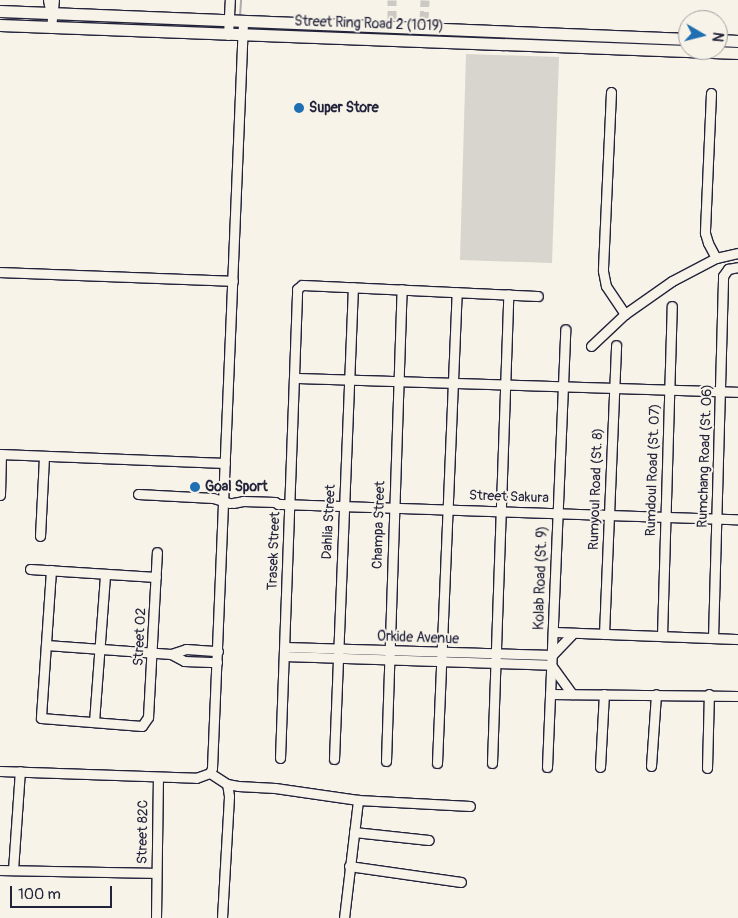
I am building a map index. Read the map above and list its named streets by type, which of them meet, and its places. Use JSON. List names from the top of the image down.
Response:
{
  "streets": {
    "main road": ["Street Ring Road 2 (1019)"],
    "street": [
      "Rumchang Road (St. 06)",
      "Rumdoul Road (St. 07)",
      "Rumyoul Road (St. 8)",
      "Street Sakura",
      "Dahlia Street",
      "Champa Street",
      "Trasek Street",
      "Kolab Road (St. 9)",
      "Street 02",
      "Orkide Avenue",
      "Street 82C"
    ]
  },
  "crossings": [
    ["Rumchang Road (St. 06)", "Street Sakura"],
    ["Rumdoul Road (St. 07)", "Street Sakura"],
    ["Rumyoul Road (St. 8)", "Street Sakura"],
    ["Street Sakura", "Dahlia Street"],
    ["Street Sakura", "Champa Street"],
    ["Street Sakura", "Trasek Street"],
    ["Street Sakura", "Kolab Road (St. 9)"],
    ["Dahlia Street", "Trasek Street"],
    ["Dahlia Street", "Orkide Avenue"],
    ["Champa Street", "Orkide Avenue"],
    ["Trasek Street", "Orkide Avenue"],
    ["Kolab Road (St. 9)", "Orkide Avenue"]
  ],
  "places": ["Super Store", "Goal Sport"],
  "scale_bar": "100 m",
  "north": "right"
}
